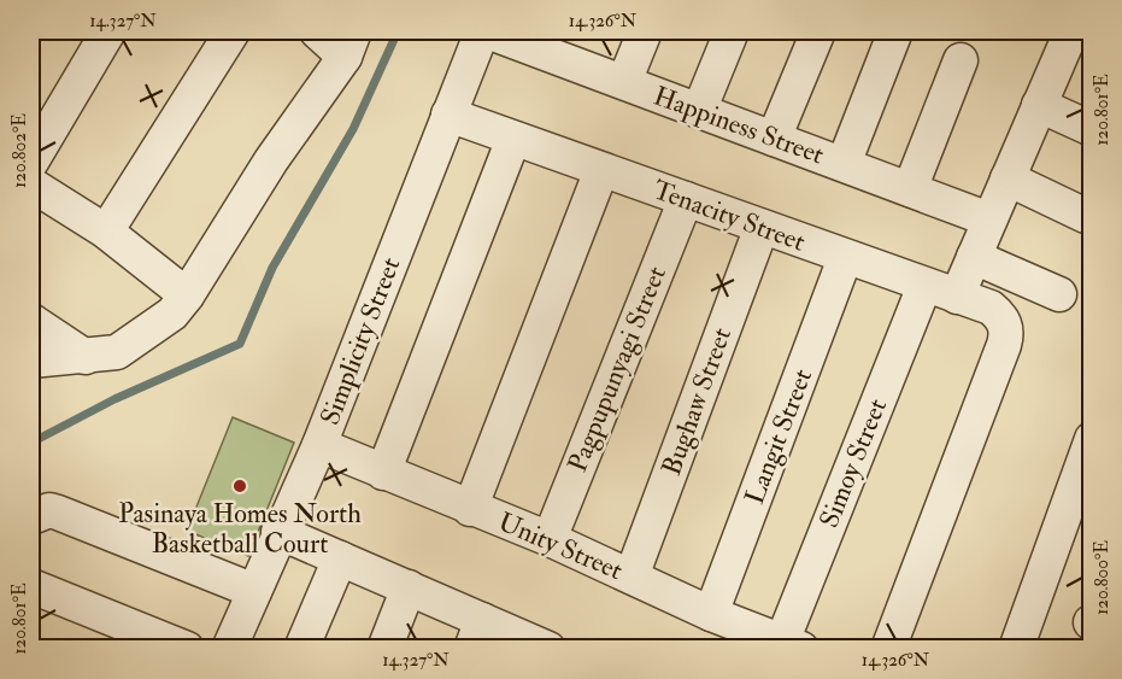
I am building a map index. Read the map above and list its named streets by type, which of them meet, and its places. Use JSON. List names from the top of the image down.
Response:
{
  "streets": {
    "street": [
      "Happiness Street",
      "Tenacity Street",
      "Simplicity Street",
      "Pagpupunyagi Street",
      "Bughaw Street",
      "Langit Street",
      "Simoy Street",
      "Unity Street"
    ]
  },
  "crossings": [
    ["Happiness Street", "Simplicity Street"],
    ["Tenacity Street", "Simplicity Street"],
    ["Tenacity Street", "Pagpupunyagi Street"],
    ["Tenacity Street", "Bughaw Street"],
    ["Tenacity Street", "Langit Street"],
    ["Tenacity Street", "Simoy Street"],
    ["Simplicity Street", "Unity Street"],
    ["Pagpupunyagi Street", "Unity Street"],
    ["Bughaw Street", "Unity Street"],
    ["Langit Street", "Unity Street"],
    ["Simoy Street", "Unity Street"]
  ],
  "places": ["Pasinaya Homes North Basketball Court"],
  "coordinates": [
    "14.327°N",
    "14.326°N",
    "120.801°E",
    "120.802°E",
    "120.800°E"
  ]
}
